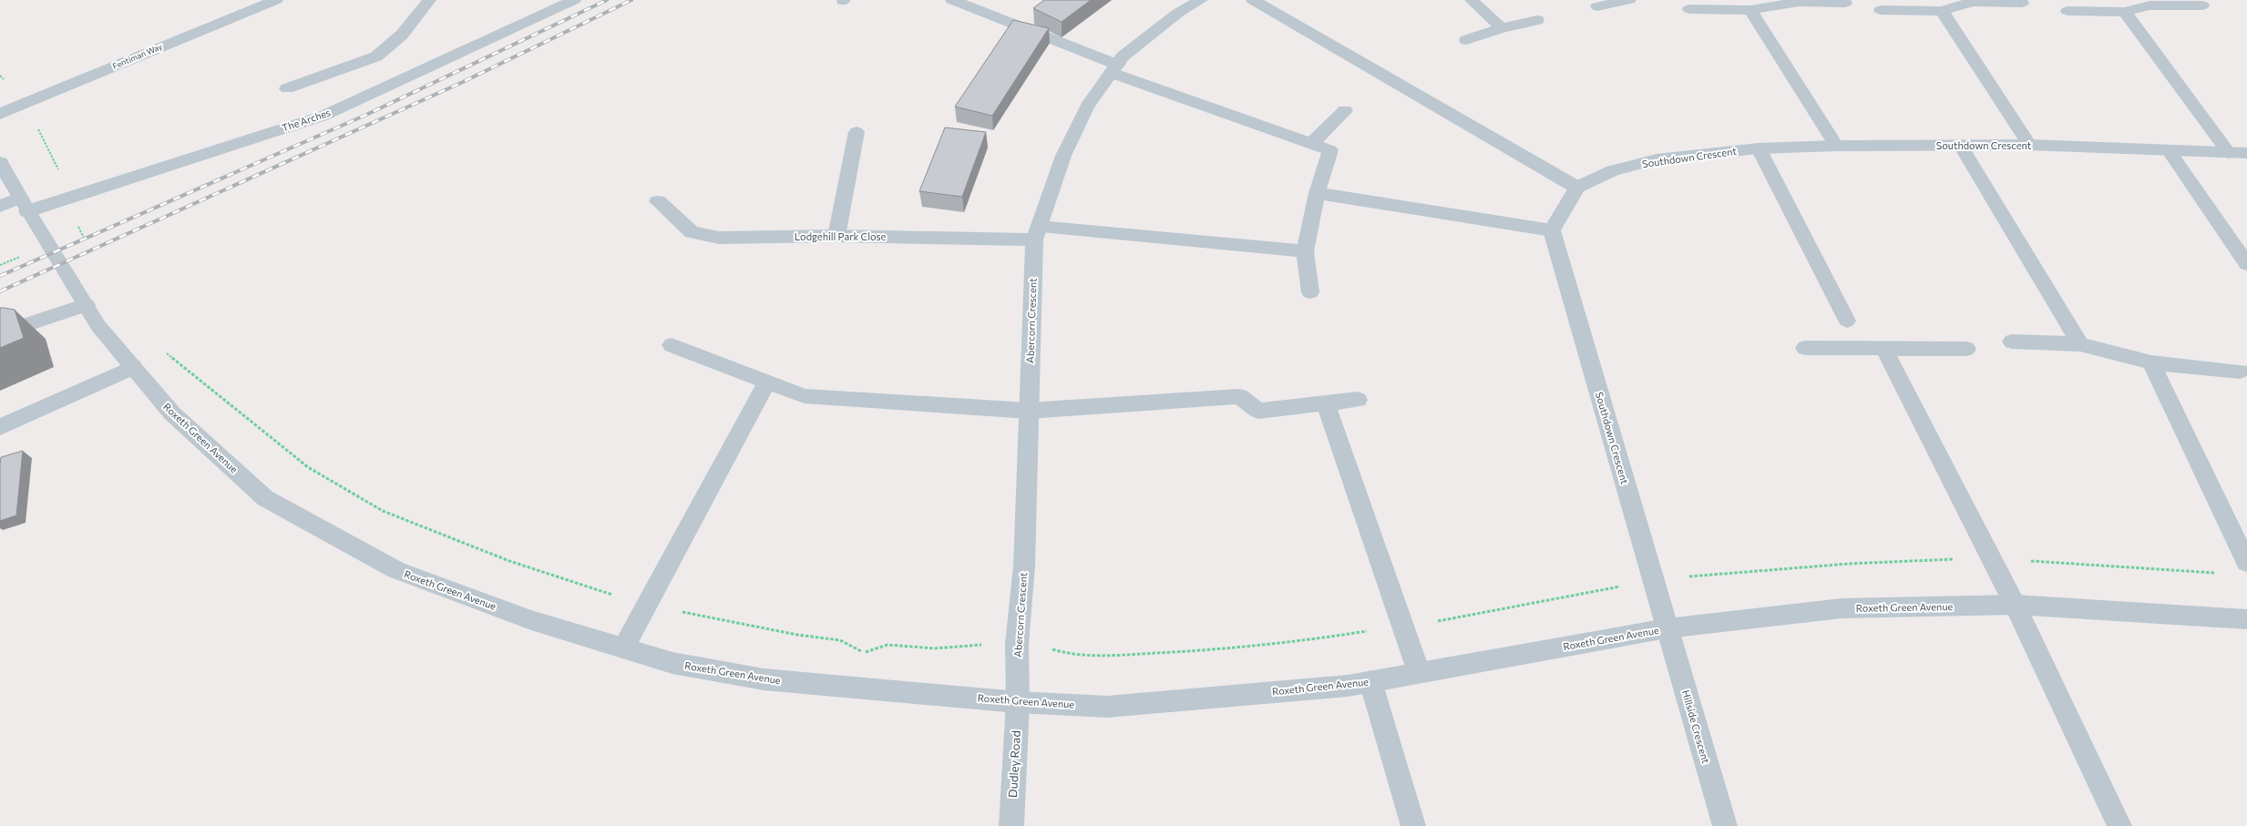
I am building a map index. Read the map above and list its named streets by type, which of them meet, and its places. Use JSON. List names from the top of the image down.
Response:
{
  "streets": {
    "street": [
      "Fentiman Way",
      "The Arches",
      "Southdown Crescent",
      "Lodgehill Park Close",
      "Abercorn Crescent",
      "Roxeth Green Avenue",
      "Hillside Crescent",
      "Dudley Road"
    ]
  },
  "crossings": [
    ["The Arches", "Roxeth Green Avenue"],
    ["Southdown Crescent", "Roxeth Green Avenue"],
    ["Southdown Crescent", "Hillside Crescent"],
    ["Lodgehill Park Close", "Abercorn Crescent"],
    ["Abercorn Crescent", "Roxeth Green Avenue"],
    ["Abercorn Crescent", "Dudley Road"],
    ["Roxeth Green Avenue", "Hillside Crescent"],
    ["Roxeth Green Avenue", "Dudley Road"]
  ]
}
